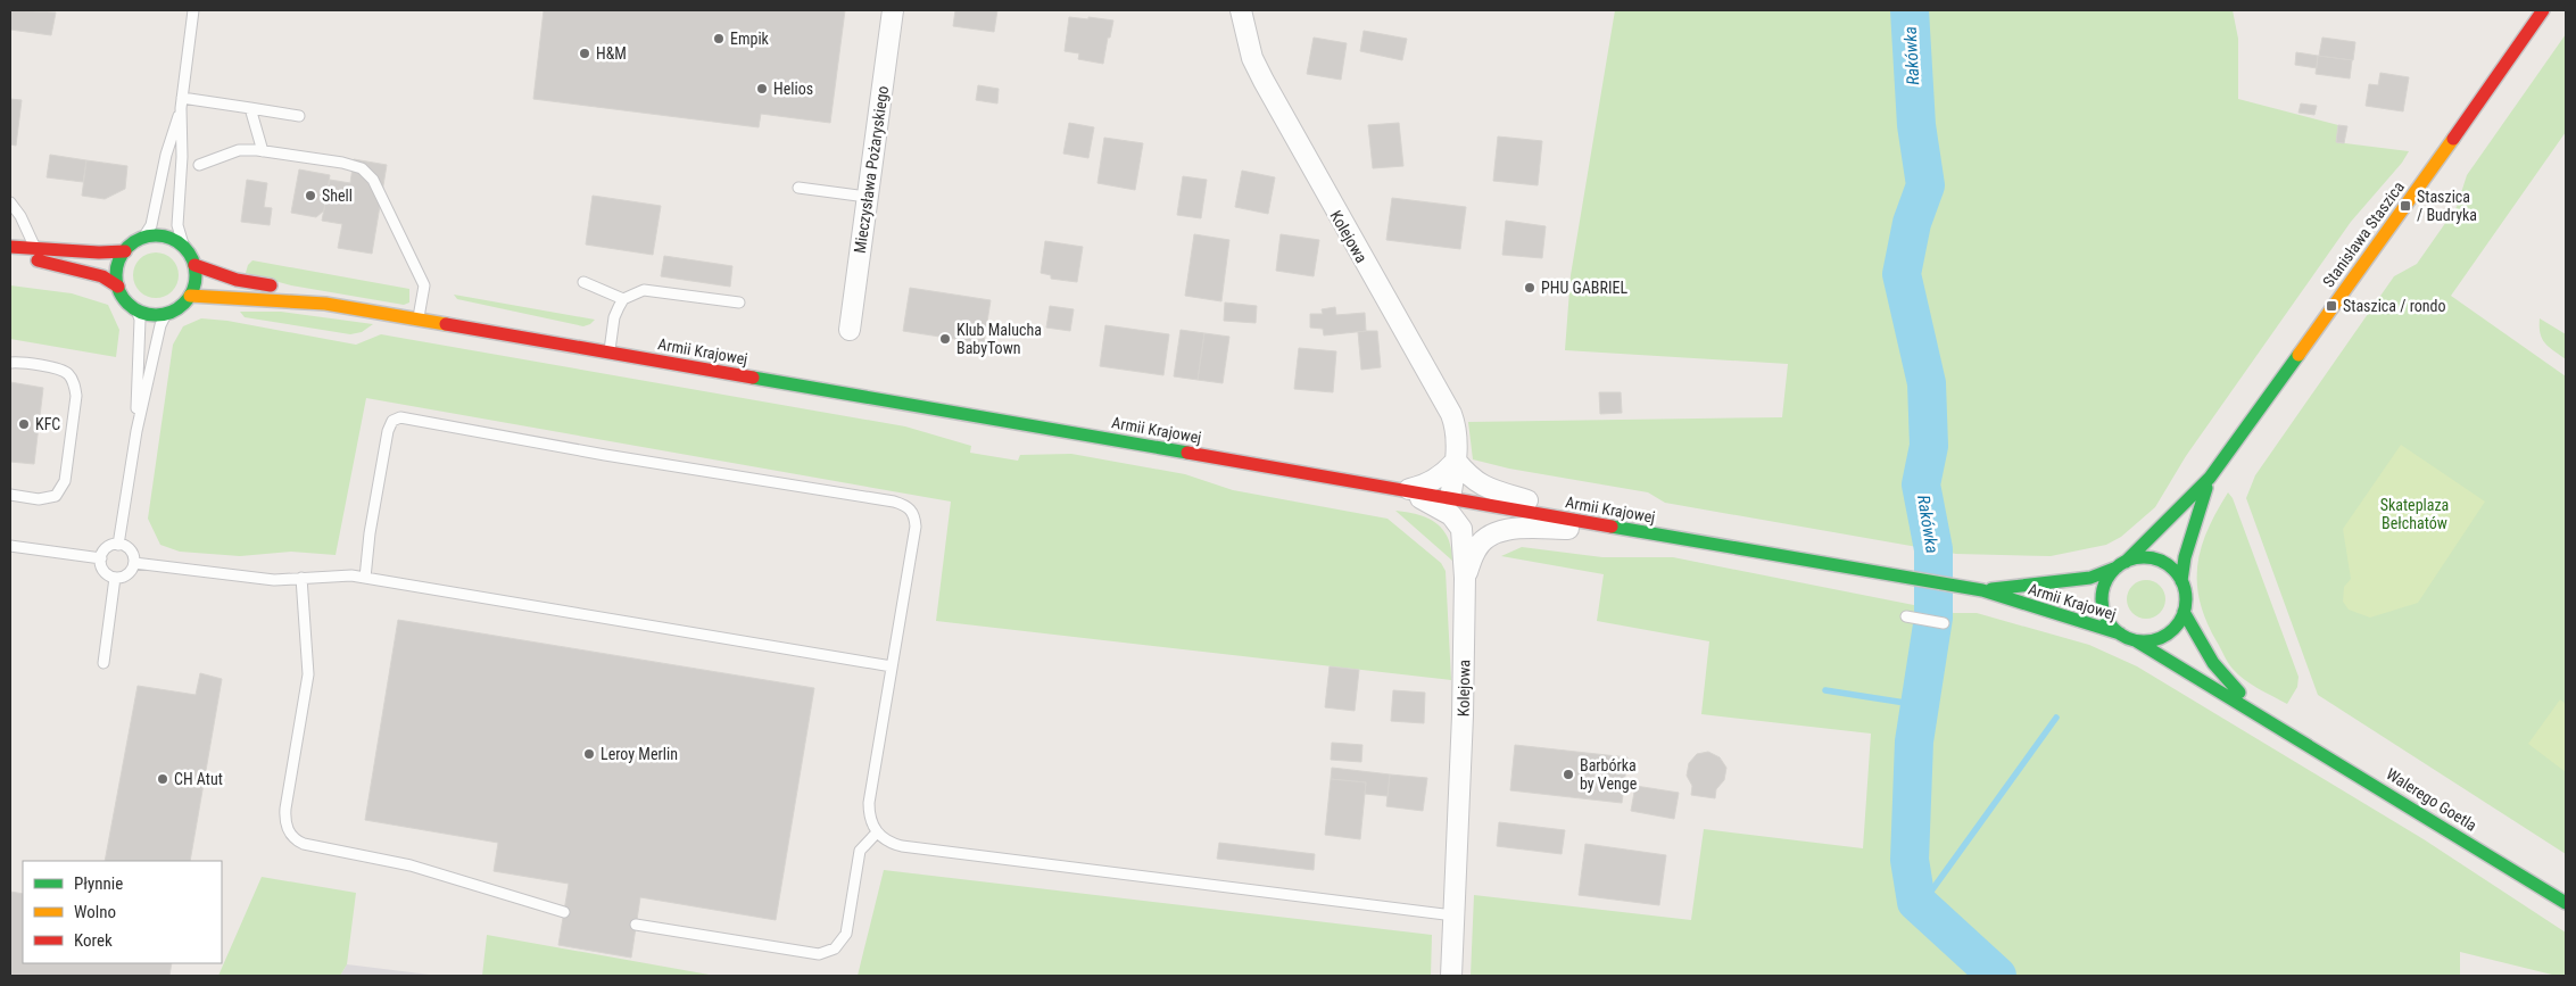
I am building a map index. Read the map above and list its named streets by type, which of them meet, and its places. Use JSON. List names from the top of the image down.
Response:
{
  "streets": {
    "street": [
      "Mieczysława Pożaryskiego",
      "Stanisława Staszica",
      "Kolejowa",
      "Armii Krajowej",
      "Walerego Goetla"
    ]
  },
  "crossings": [
    ["Stanisława Staszica", "Armii Krajowej"],
    ["Stanisława Staszica", "Walerego Goetla"],
    ["Kolejowa", "Armii Krajowej"],
    ["Armii Krajowej", "Walerego Goetla"]
  ],
  "water": ["Rakówka"],
  "parks": ["Skateplaza Bełchatów"],
  "places": {
    "other": [
      "Empik",
      "H&M",
      "Helios",
      "Shell",
      "PHU GABRIEL",
      "Klub Malucha BabyTown",
      "KFC",
      "Leroy Merlin",
      "Barbórka by Venge",
      "CH Atut"
    ],
    "transit": ["Staszica / Budryka", "Staszica / rondo"]
  },
  "legend": ["Płynnie", "Wolno", "Korek"]
}
